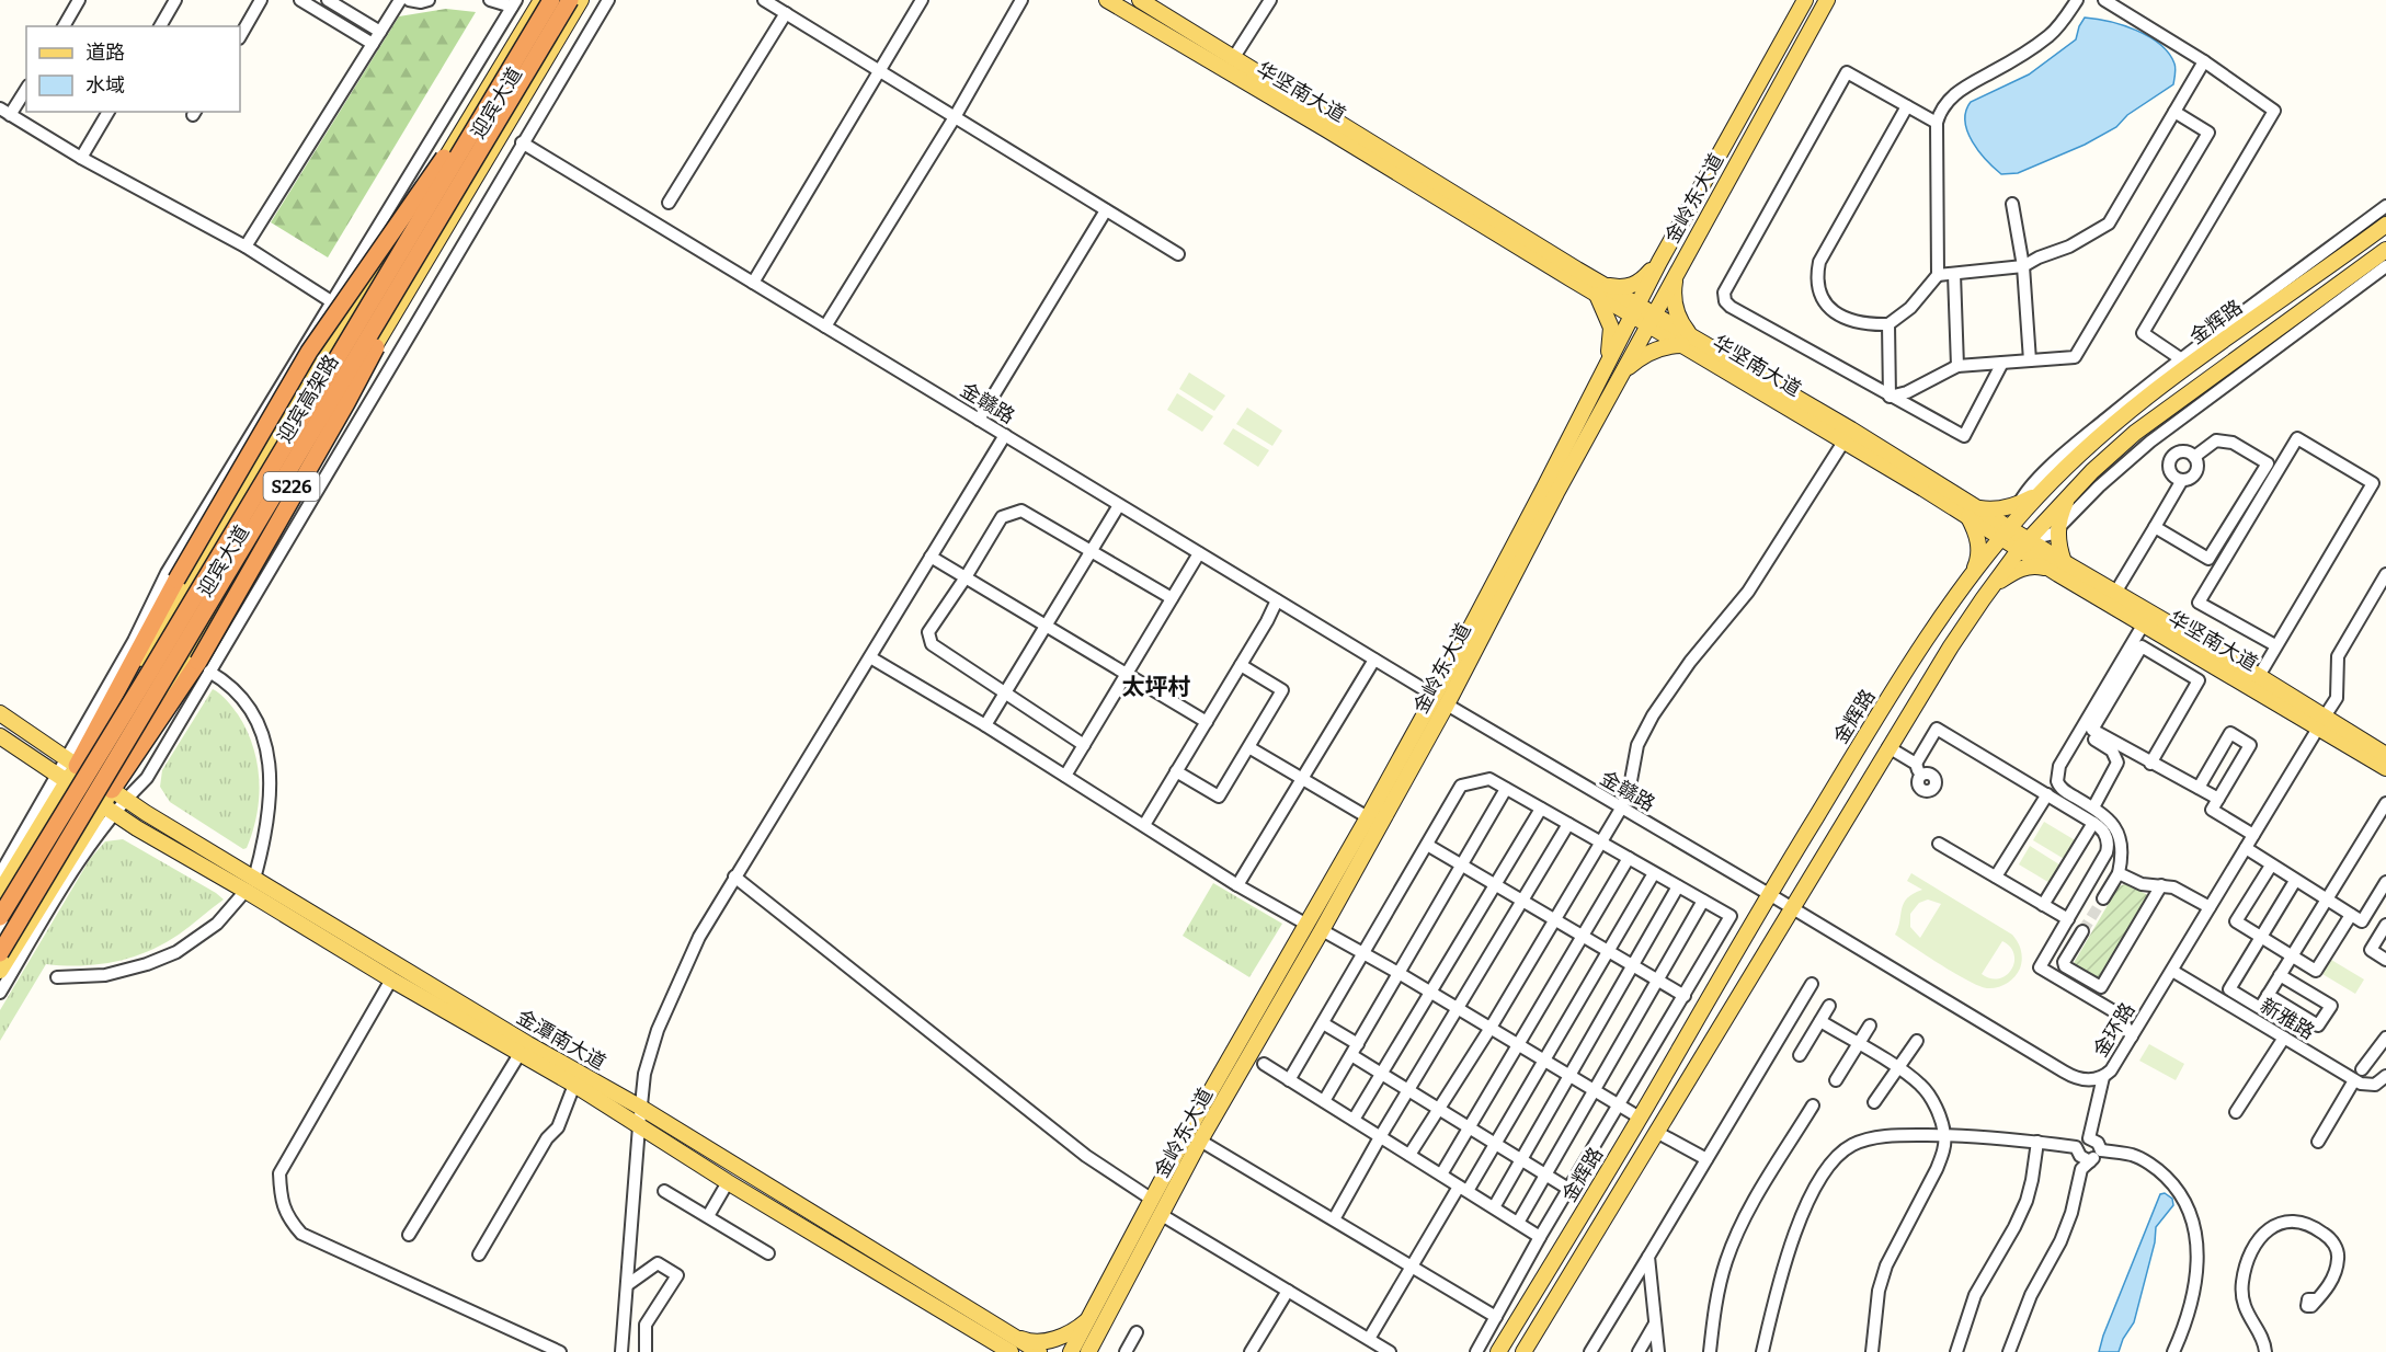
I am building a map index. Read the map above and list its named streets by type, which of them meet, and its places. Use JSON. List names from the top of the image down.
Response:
{
  "streets": {
    "highway": ["迎宾高架路"],
    "main road": [
      "华坚南大道",
      "迎宾大道",
      "金岭东大道",
      "金辉路",
      "S226",
      "金潭南大道"
    ],
    "street": ["金赣路", "新雅路", "金环路"]
  },
  "crossings": [
    ["华坚南大道", "金岭东大道"],
    ["华坚南大道", "金辉路"],
    ["华坚南大道", "金环路"],
    ["迎宾大道", "金潭南大道"],
    ["金岭东大道", "金赣路"],
    ["金辉路", "金赣路"],
    ["金辉路", "金环路"],
    ["金赣路", "金环路"],
    ["新雅路", "金环路"]
  ],
  "districts": ["太坪村"],
  "legend": ["道路", "水域"]
}
